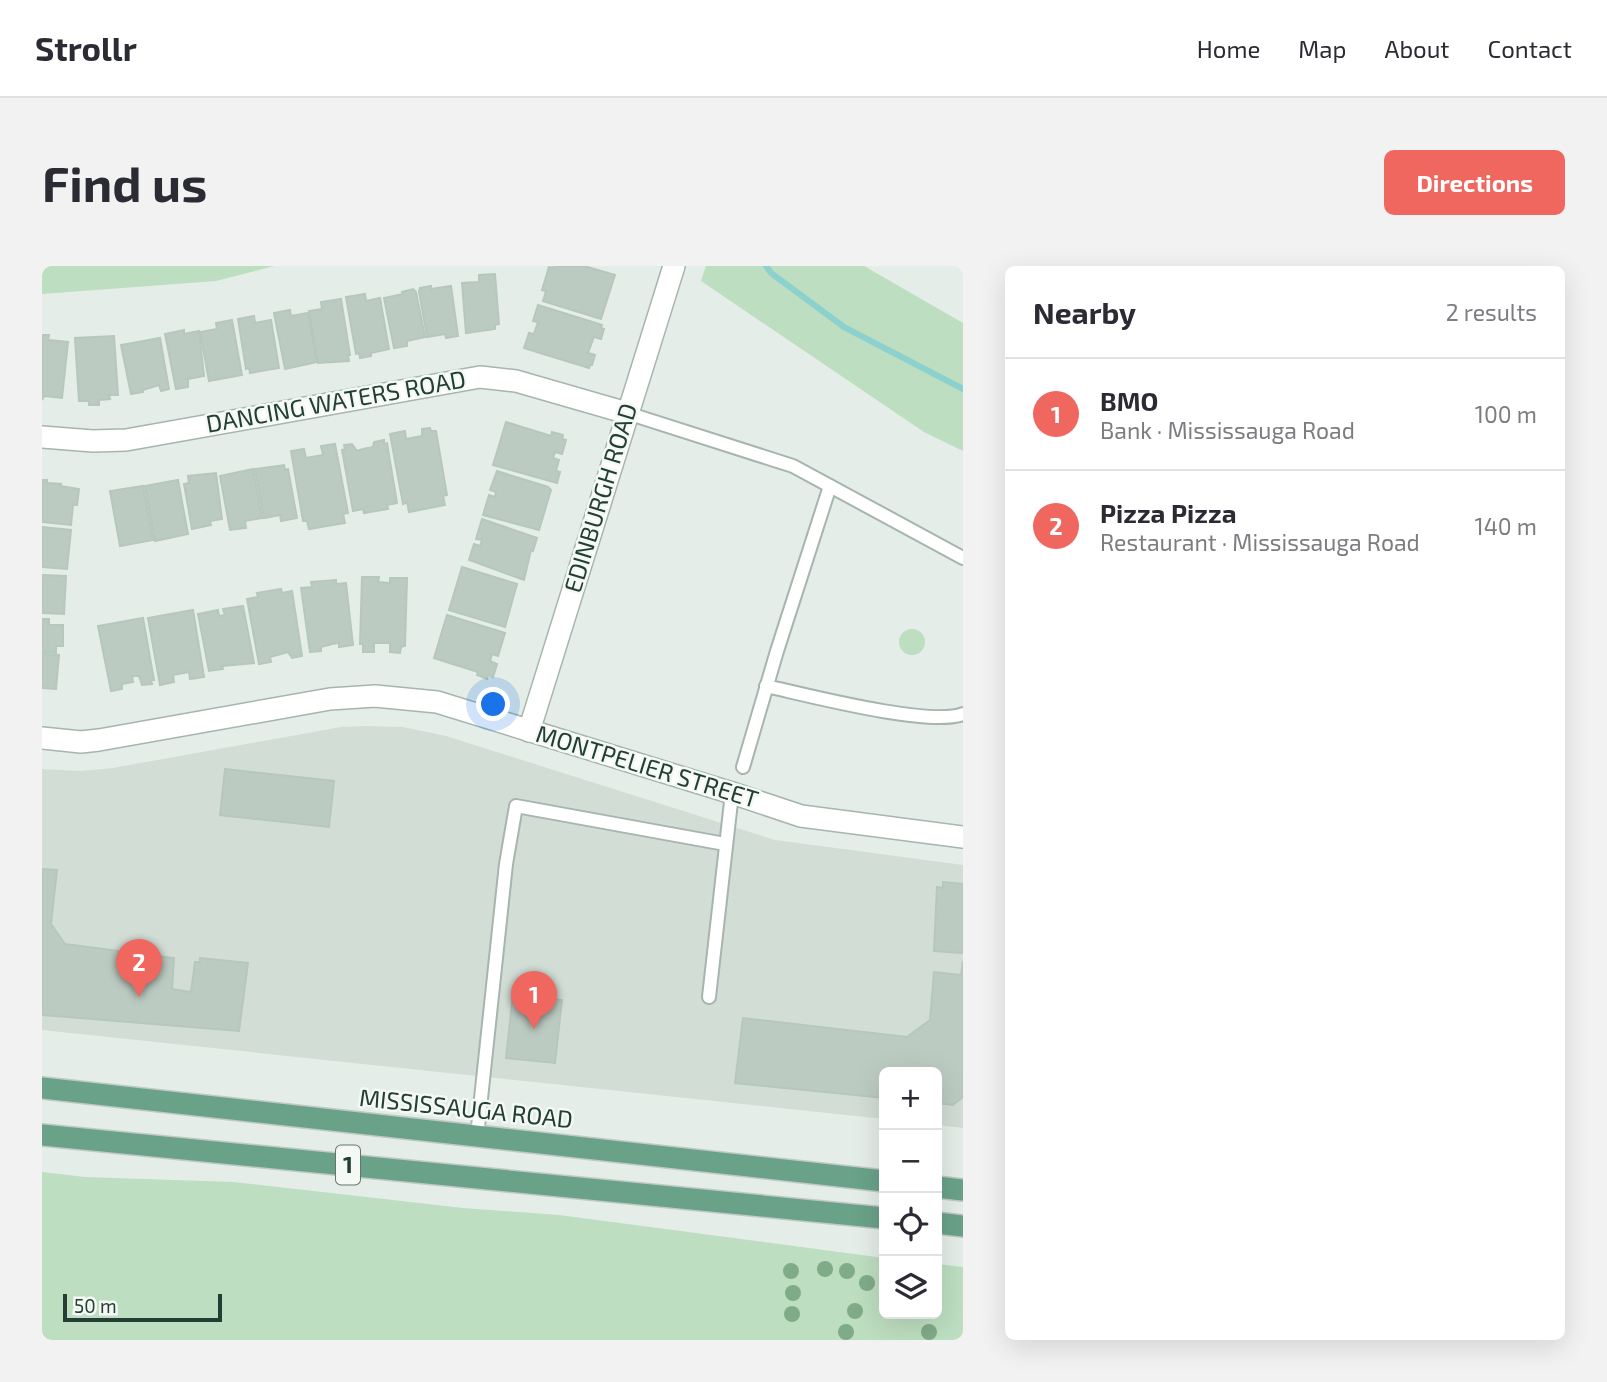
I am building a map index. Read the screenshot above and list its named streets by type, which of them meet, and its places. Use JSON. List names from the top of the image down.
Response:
{
  "streets": {
    "main road": ["MISSISSAUGA ROAD", "1"],
    "street": ["DANCING WATERS ROAD", "EDINBURGH ROAD", "MONTPELIER STREET"]
  },
  "crossings": [
    ["DANCING WATERS ROAD", "EDINBURGH ROAD"],
    ["EDINBURGH ROAD", "MONTPELIER STREET"]
  ],
  "scale_bar": "50 m",
  "page": {
    "header": "Strollr",
    "nav": [
      "Home",
      "Map",
      "About",
      "Contact"
    ],
    "buttons": "Directions",
    "title": "Find us",
    "heading": ["Nearby", "2 results"],
    "list": [
      {
        "mark": "1",
        "name": "BMO",
        "note": "Bank · Mississauga Road",
        "value": "100 m"
      },
      {
        "mark": "2",
        "name": "Pizza Pizza",
        "note": "Restaurant · Mississauga Road",
        "value": "140 m"
      }
    ],
    "pins": ["2", "1"],
    "map_buttons": ["+", "−"],
    "scale": "50 m"
  }
}
